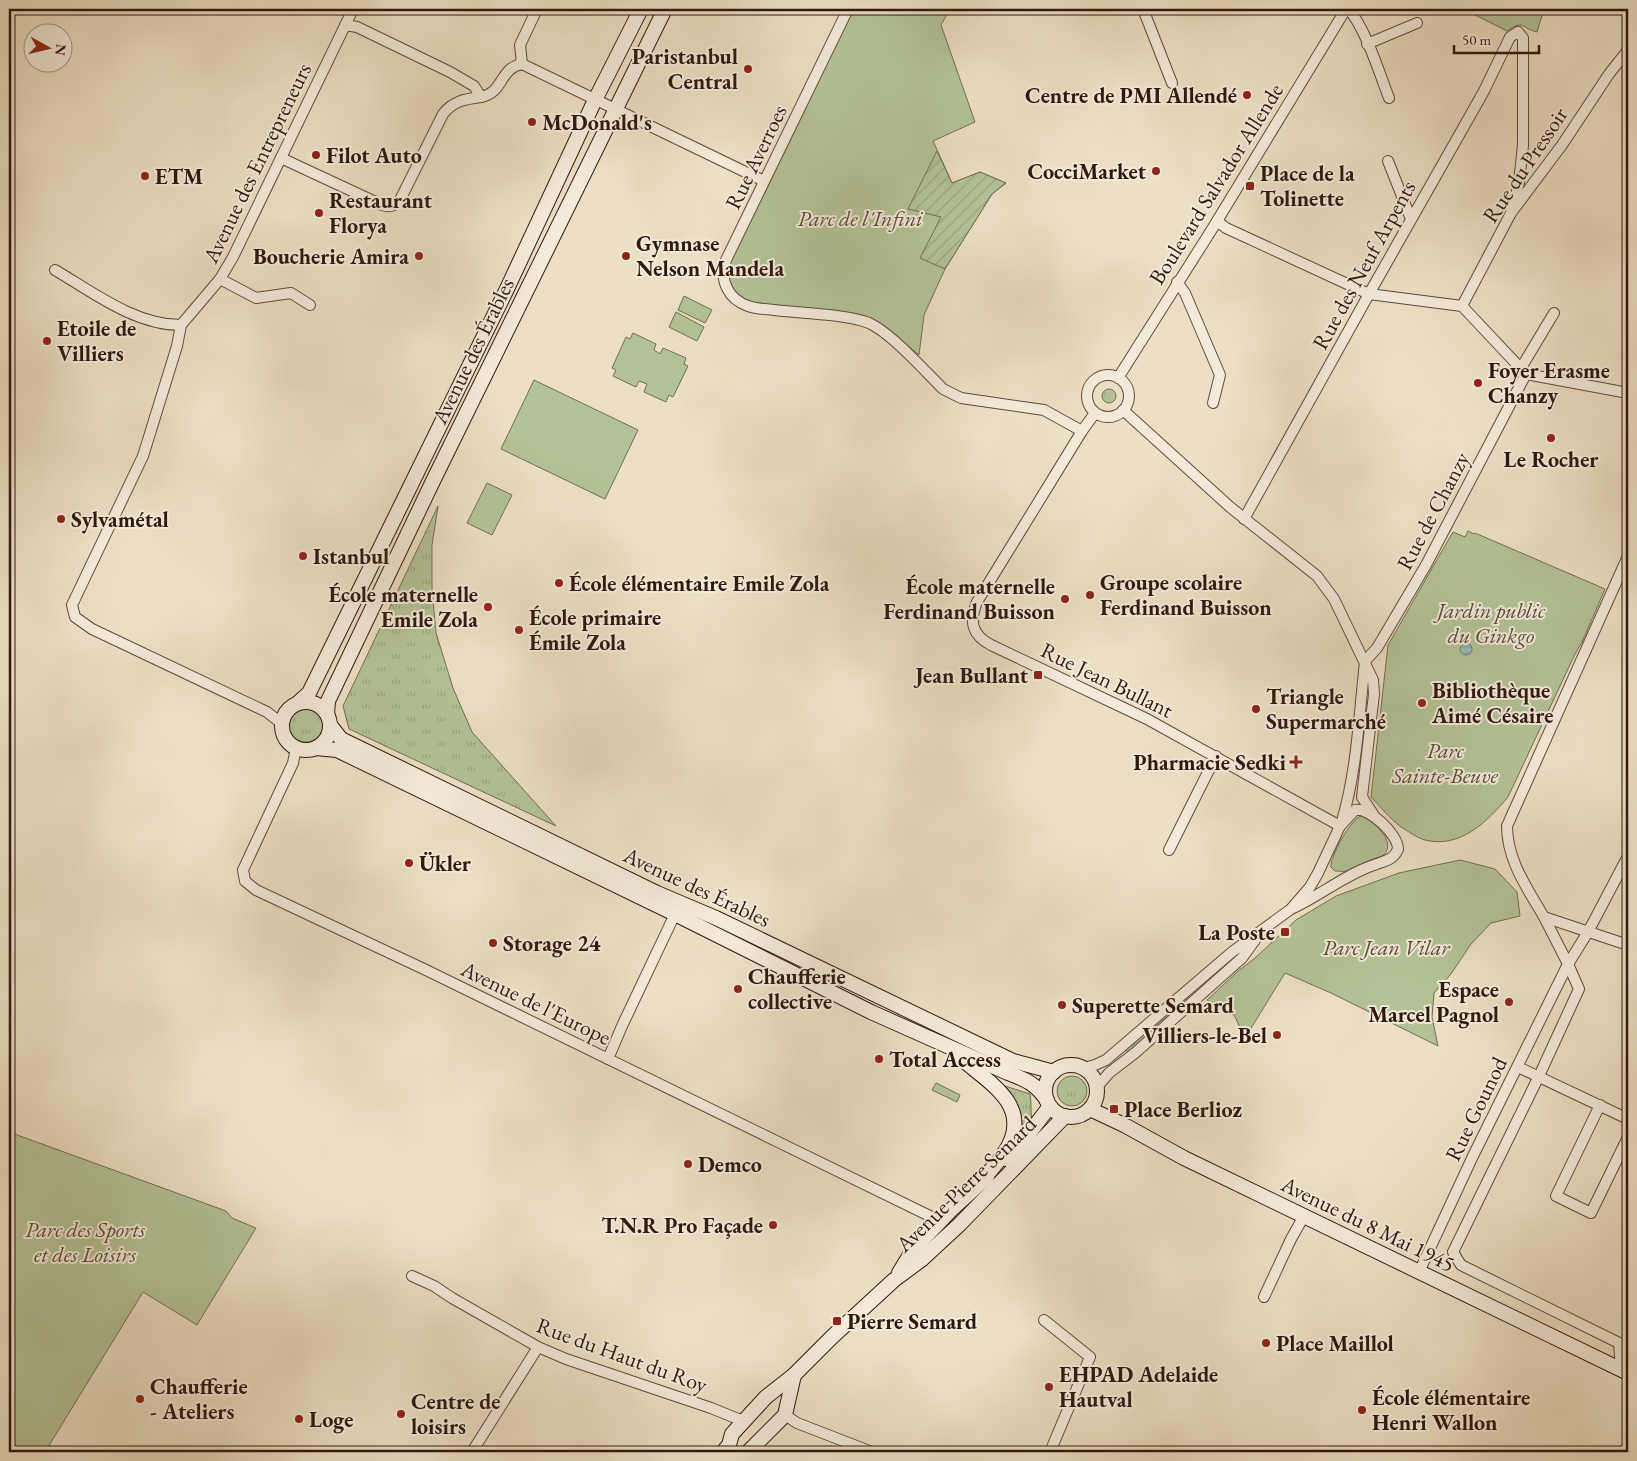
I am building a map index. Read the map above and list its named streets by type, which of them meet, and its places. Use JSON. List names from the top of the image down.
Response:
{
  "streets": {
    "main road": ["Avenue des Érables", "Avenue Pierre Semard", "Avenue du 8 Mai 1945"],
    "street": [
      "Rue Averroes",
      "Avenue des Entrepreneurs",
      "Rue du Pressoir",
      "Boulevard Salvador Allende",
      "Rue des Neuf Arpents",
      "Rue de Chanzy",
      "Rue Jean Bullant",
      "Avenue de l'Europe",
      "Rue Gounod",
      "Rue du Haut du Roy"
    ]
  },
  "crossings": [
    ["Rue Averroes", "Rue Jean Bullant"],
    ["Avenue des Entrepreneurs", "Avenue des Érables"],
    ["Avenue des Entrepreneurs", "Avenue de l'Europe"],
    ["Rue du Pressoir", "Rue des Neuf Arpents"],
    ["Boulevard Salvador Allende", "Rue Jean Bullant"],
    ["Avenue des Érables", "Avenue de l'Europe"],
    ["Avenue des Érables", "Avenue Pierre Semard"],
    ["Avenue des Érables", "Avenue du 8 Mai 1945"],
    ["Avenue de l'Europe", "Avenue Pierre Semard"],
    ["Rue Gounod", "Avenue du 8 Mai 1945"],
    ["Avenue Pierre Semard", "Avenue du 8 Mai 1945"],
    ["Avenue Pierre Semard", "Rue du Haut du Roy"]
  ],
  "parks": [
    "Parc de l'Infini",
    "Jardin public du Ginkgo",
    "Parc Sainte-Beuve",
    "Parc Jean Vilar",
    "Parc des Sports et des Loisirs"
  ],
  "places": {
    "other": [
      "Paristanbul Central",
      "Centre de PMI Allendé",
      "McDonald's",
      "Filot Auto",
      "CocciMarket",
      "ETM",
      "Restaurant Florya",
      "Boucherie Amira",
      "Gymnase Nelson Mandela",
      "Etoile de Villiers",
      "Foyer Erasme Chanzy",
      "Le Rocher",
      "Sylvamétal",
      "Istanbul",
      "École élémentaire Emile Zola",
      "Groupe scolaire Ferdinand Buisson",
      "École maternelle Ferdinand Buisson",
      "École maternelle Emile Zola",
      "École primaire Émile Zola",
      "Bibliothèque Aimé Césaire",
      "Triangle Supermarché",
      "Ükler",
      "Storage 24",
      "Chaufferie collective",
      "Espace Marcel Pagnol",
      "Superette Semard",
      "Villiers-le-Bel",
      "Total Access",
      "Demco",
      "T.N.R Pro Façade",
      "Place Maillol",
      "EHPAD Adelaide Hautval",
      "Chaufferie - Ateliers",
      "École élémentaire Henri Wallon",
      "Centre de loisirs",
      "Loge"
    ],
    "transit": [
      "Place de la Tolinette",
      "Jean Bullant",
      "La Poste",
      "Place Berlioz",
      "Pierre Semard"
    ],
    "health": ["Pharmacie Sedki"]
  },
  "scale_bar": "50 m",
  "north": "right"
}
